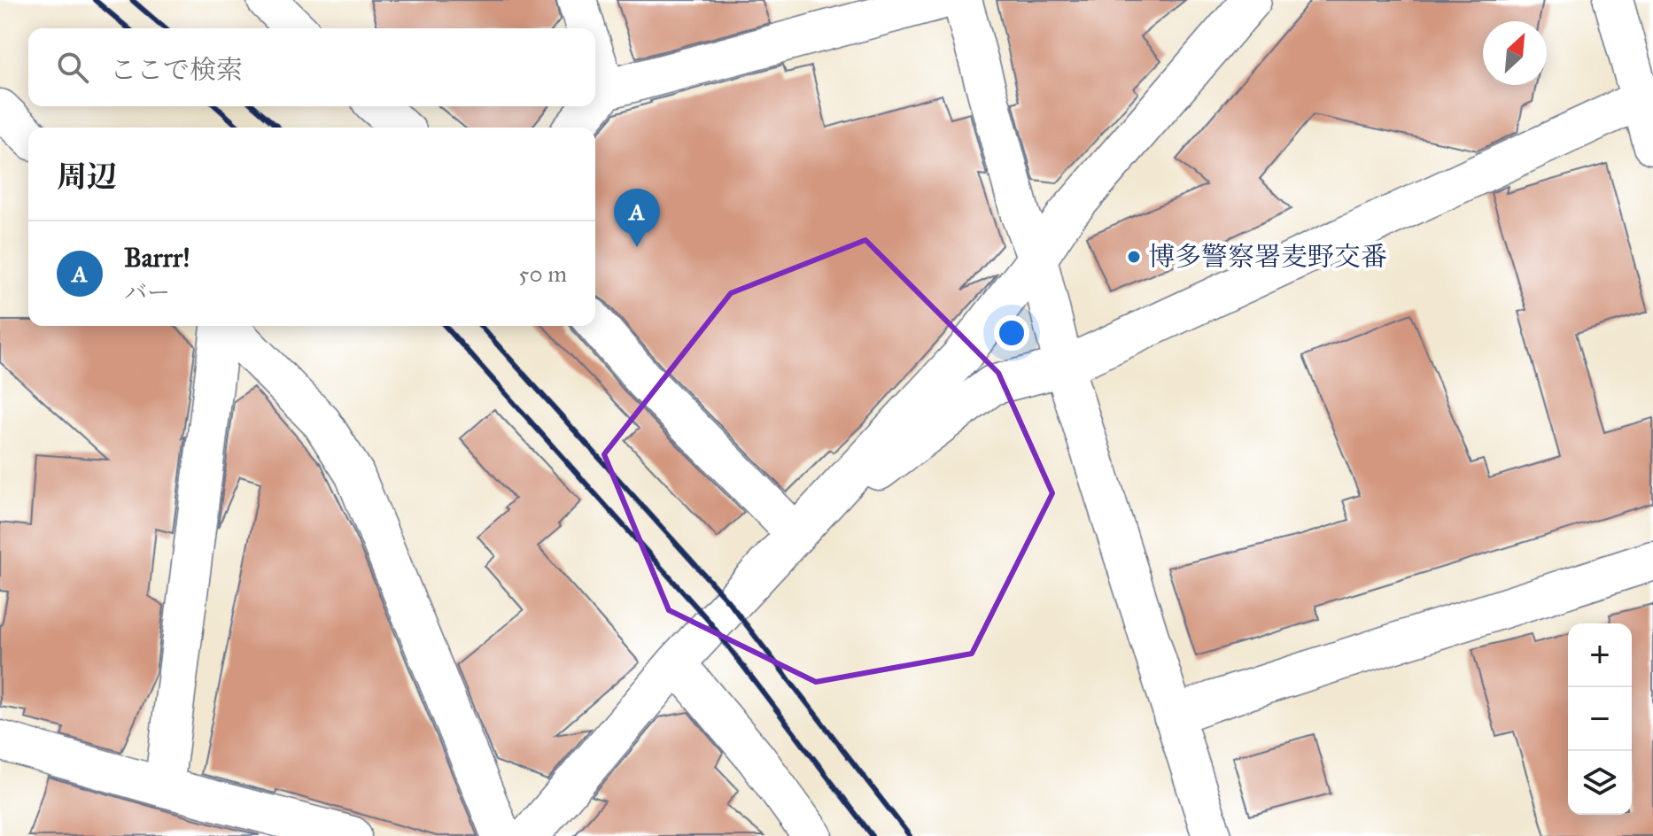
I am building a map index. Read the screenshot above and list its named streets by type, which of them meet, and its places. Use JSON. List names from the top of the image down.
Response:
{
  "places": ["博多警察署麦野交番"],
  "north": "top right",
  "page": {
    "search": "ここで検索",
    "heading": "周辺",
    "pins": "A",
    "list": [
      {
        "mark": "A",
        "name": "Barrr!",
        "note": "バー",
        "value": "50 m"
      }
    ],
    "map_buttons": ["+", "−"]
  }
}
